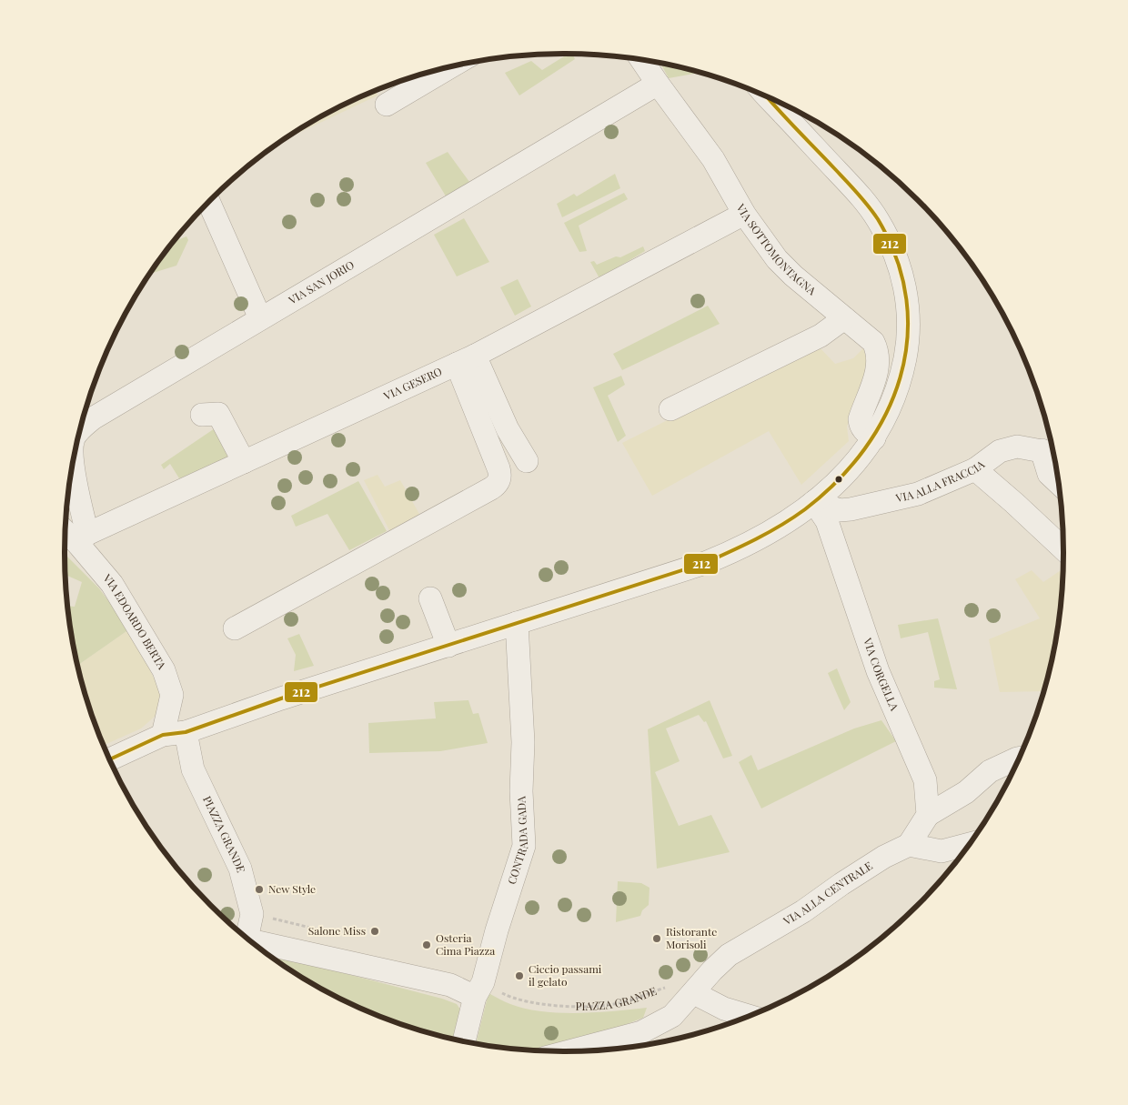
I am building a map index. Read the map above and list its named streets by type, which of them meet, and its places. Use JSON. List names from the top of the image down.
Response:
{
  "streets": {
    "street": [
      "VIA SOTTOMONTAGNA",
      "VIA SAN JORIO",
      "VIA GESERO",
      "VIA ALLA FRACCIA",
      "VIA EDOARDO BERTA",
      "VIA CORGELLA",
      "PIAZZA GRANDE",
      "CONTRADA GADA",
      "VIA ALLA CENTRALE"
    ]
  },
  "crossings": [
    ["VIA SOTTOMONTAGNA", "VIA SAN JORIO"],
    ["VIA SOTTOMONTAGNA", "VIA GESERO"],
    ["VIA SAN JORIO", "VIA GESERO"],
    ["VIA SAN JORIO", "VIA EDOARDO BERTA"],
    ["VIA GESERO", "VIA EDOARDO BERTA"],
    ["VIA ALLA FRACCIA", "VIA CORGELLA"],
    ["PIAZZA GRANDE", "CONTRADA GADA"],
    ["PIAZZA GRANDE", "VIA ALLA CENTRALE"]
  ],
  "places": [
    "New Style",
    "Salone Miss",
    "Ristorante Morisoli",
    "Osteria Cima Piazza",
    "Ciccio passami il gelato"
  ],
  "lines": ["transit line 212"]
}
